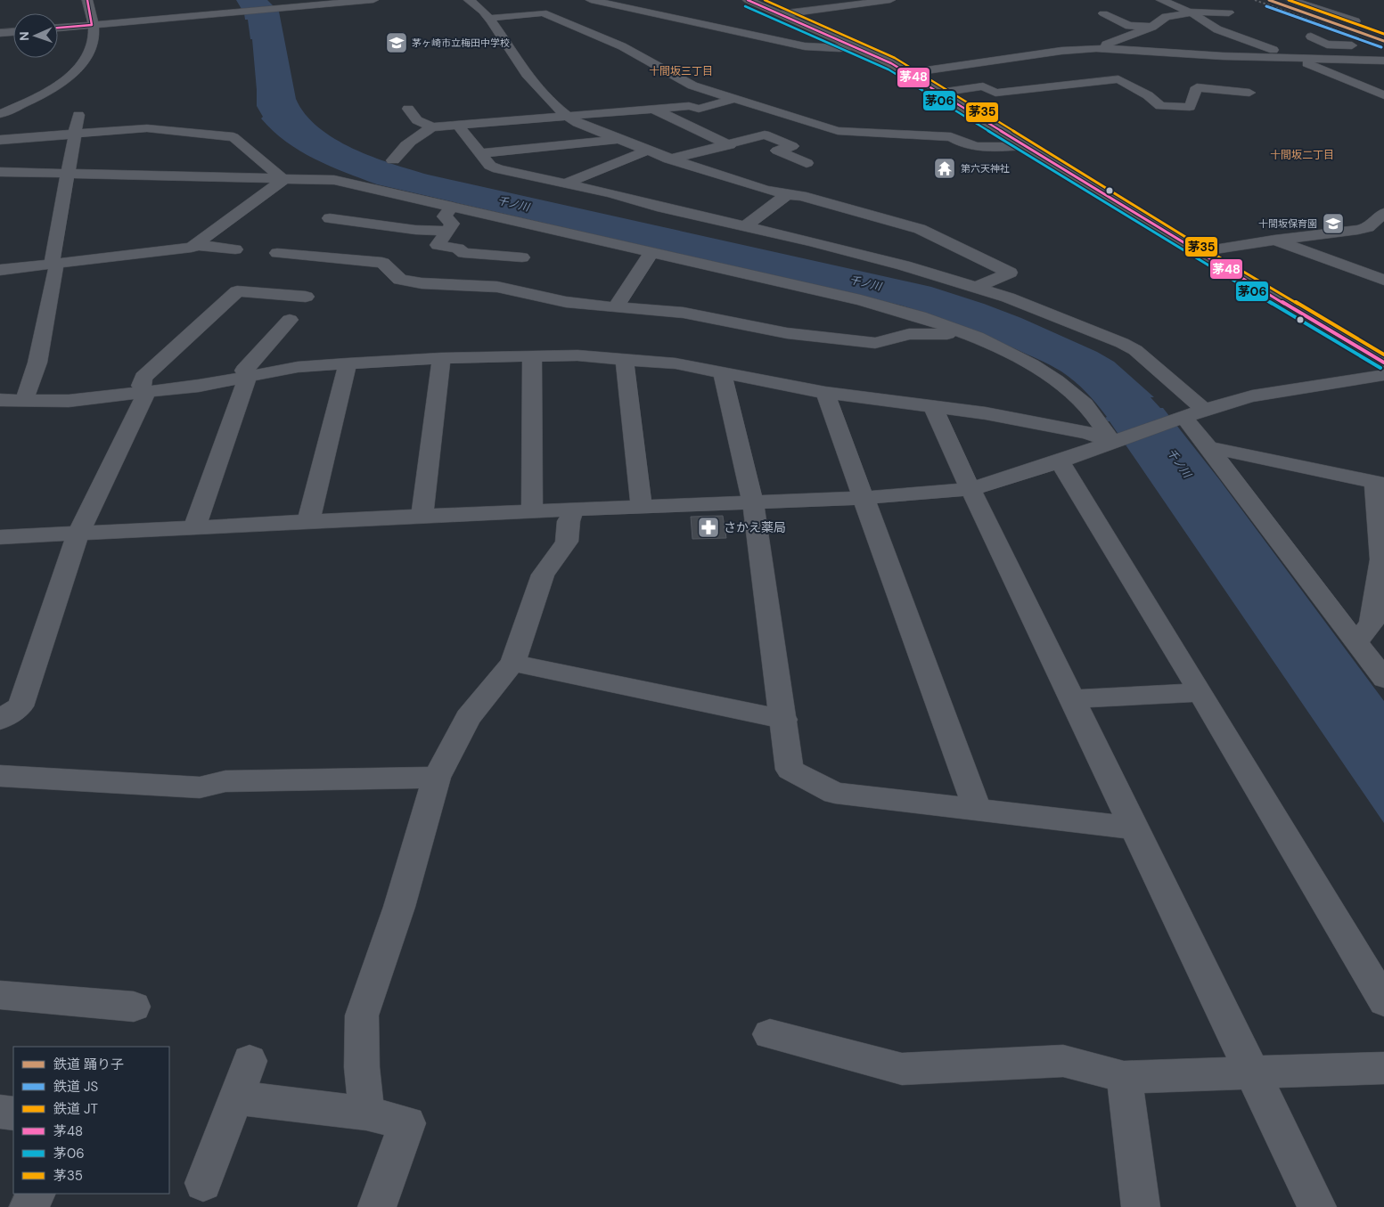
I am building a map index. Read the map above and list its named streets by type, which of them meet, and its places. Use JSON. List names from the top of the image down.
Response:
{
  "districts": ["十間坂三丁目", "十間坂二丁目"],
  "water": ["千ノ川"],
  "places": {
    "school or university": ["茅ヶ崎市立梅田中学校", "十間坂保育園"],
    "temple": ["第六天神社"],
    "pharmacy": ["さかえ薬局"]
  },
  "lines": [
    "rail line 踊り子",
    "rail line JT",
    "transit line 茅48",
    "transit line 茅35",
    "rail line JS",
    "transit line 茅06"
  ],
  "legend": [
    "鉄道 踊り子",
    "鉄道 JS",
    "鉄道 JT",
    "茅48",
    "茅06",
    "茅35"
  ],
  "north": "left"
}
